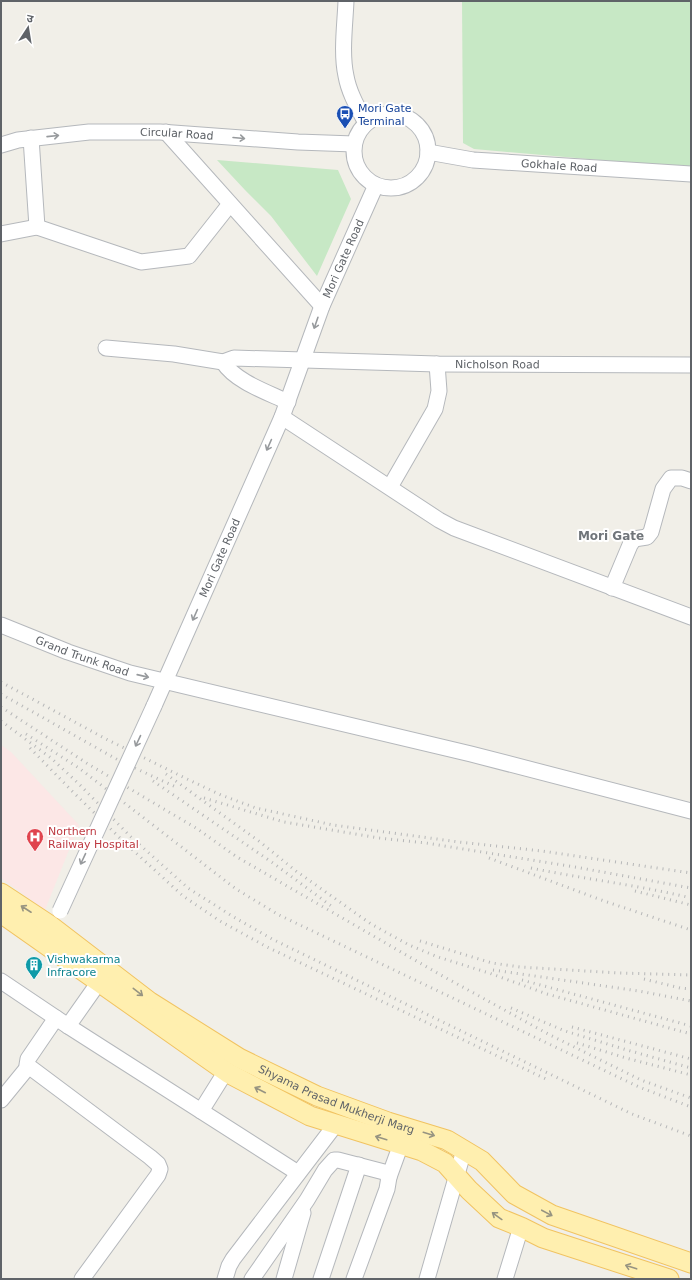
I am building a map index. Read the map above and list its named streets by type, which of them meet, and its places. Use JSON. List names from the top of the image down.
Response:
{
  "streets": {
    "main road": ["Shyama Prasad Mukherji Marg"],
    "street": [
      "Circular Road",
      "Gokhale Road",
      "Mori Gate Road",
      "Nicholson Road",
      "Grand Trunk Road"
    ]
  },
  "crossings": [
    ["Circular Road", "Gokhale Road"],
    ["Circular Road", "Mori Gate Road"],
    ["Gokhale Road", "Mori Gate Road"],
    ["Mori Gate Road", "Nicholson Road"],
    ["Mori Gate Road", "Grand Trunk Road"],
    ["Mori Gate Road", "Shyama Prasad Mukherji Marg"]
  ],
  "one_way": ["Circular Road", "Mori Gate Road"],
  "districts": ["Mori Gate"],
  "places": {
    "bus stop": ["Mori Gate Terminal"],
    "hospital": ["Northern Railway Hospital"],
    "building": ["Vishwakarma Infracore"]
  },
  "north": "top"
}
